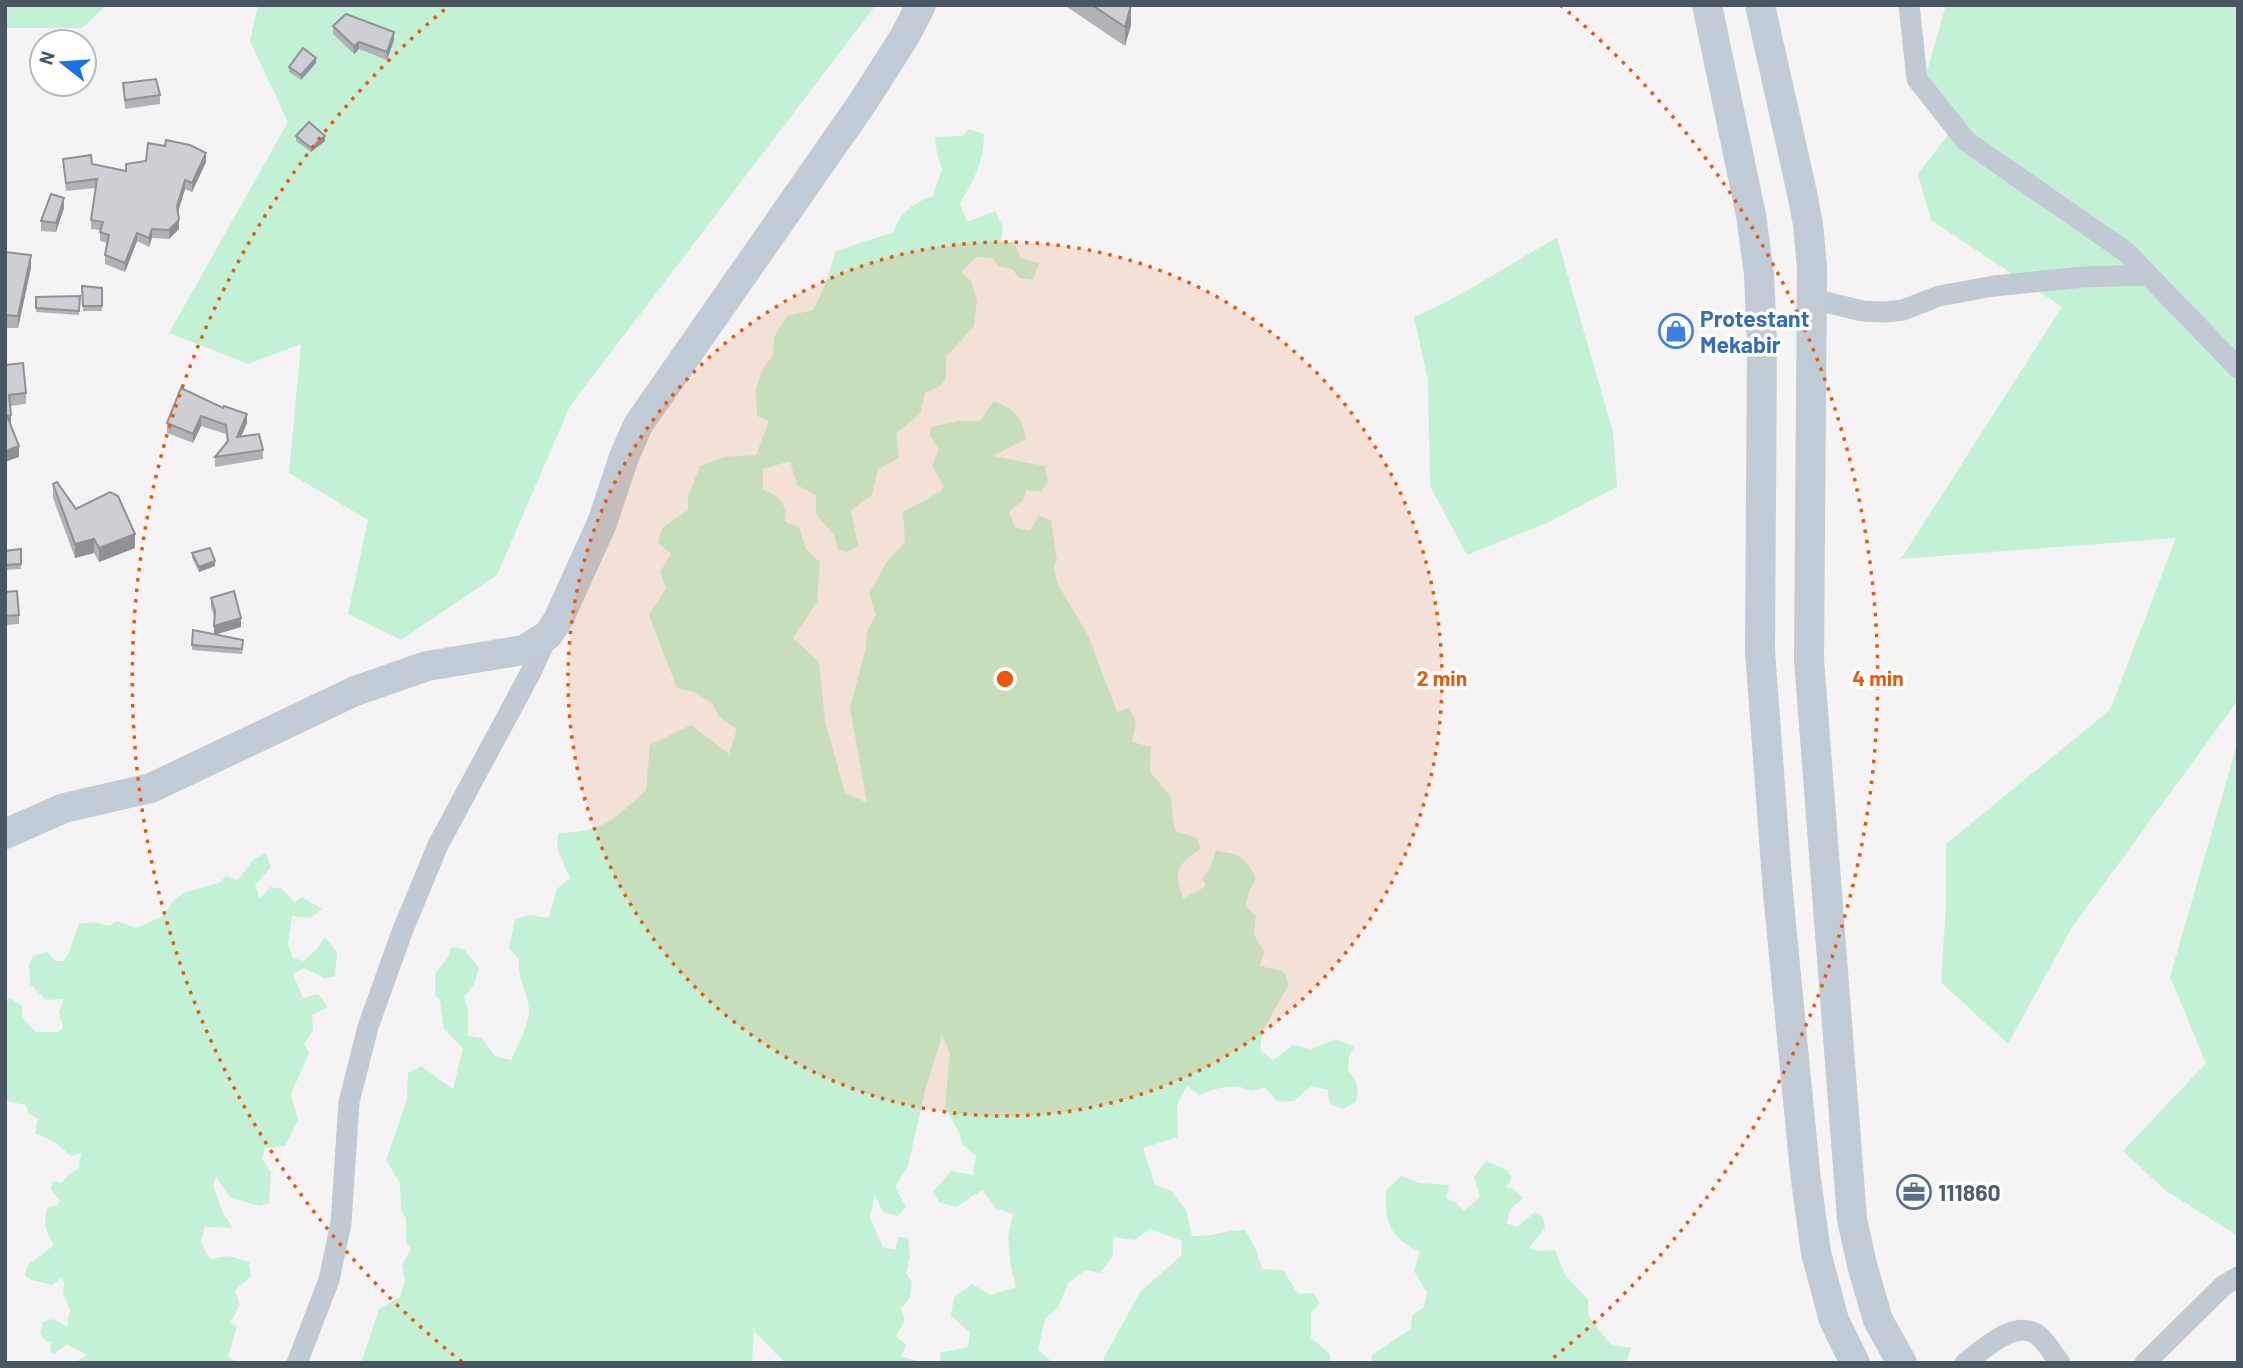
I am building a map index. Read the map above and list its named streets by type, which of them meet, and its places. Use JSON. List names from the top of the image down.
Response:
{
  "places": {
    "shop": ["Protestant Mekabir"],
    "office": ["111860"]
  },
  "north": "left",
  "rings": ["2 min", "4 min"]
}
